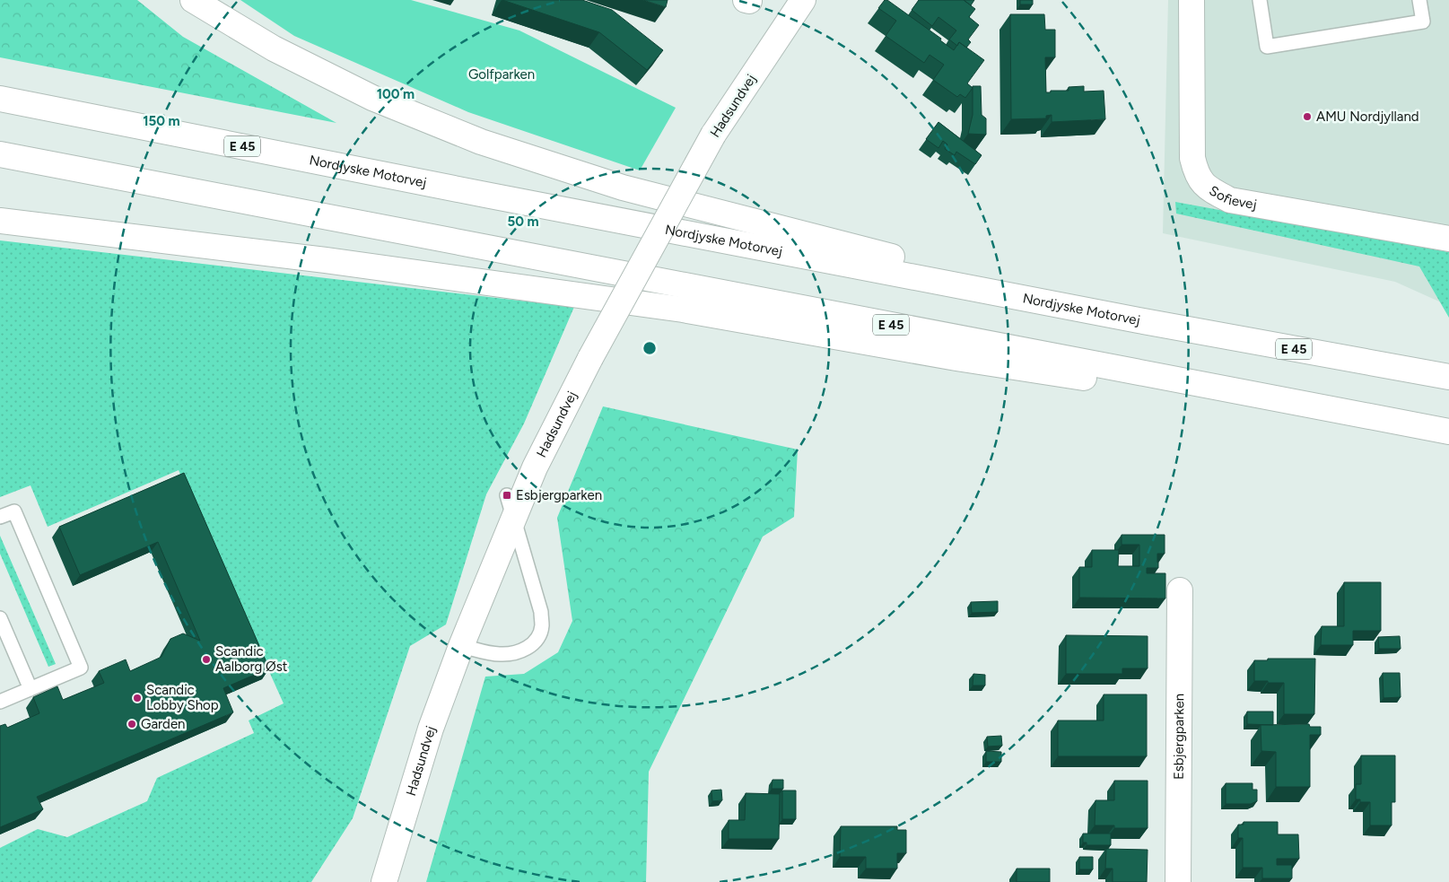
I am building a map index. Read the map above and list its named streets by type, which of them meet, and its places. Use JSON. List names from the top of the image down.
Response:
{
  "streets": {
    "main road": [
      "Hadsundvej",
      "E 45",
      "Nordjyske Motorvej",
      "Sofievej",
      "Esbjergparken"
    ]
  },
  "parks": ["Golfparken"],
  "places": {
    "other": [
      "AMU Nordjylland",
      "Scandic Aalborg Øst",
      "Scandic Lobby Shop",
      "Garden"
    ],
    "transit": ["Esbjergparken"]
  },
  "rings": ["100 m", "150 m", "50 m"]
}
